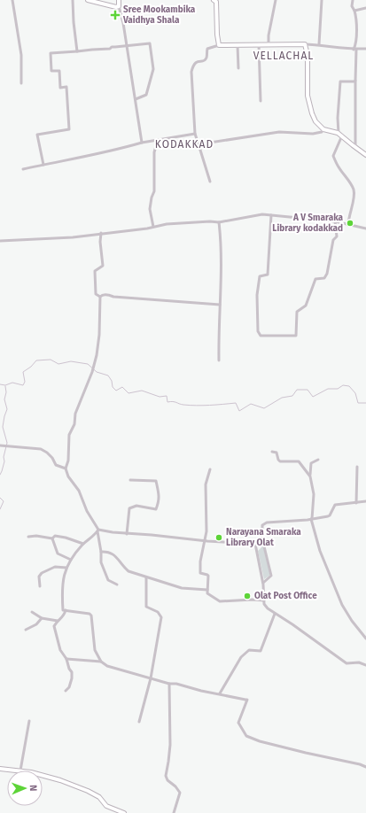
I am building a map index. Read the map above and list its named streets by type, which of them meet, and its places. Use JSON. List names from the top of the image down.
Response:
{
  "districts": ["VELLACHAL", "KODAKKAD"],
  "places": {
    "health": ["Sree Mookambika Vaidhya Shala"],
    "other": ["A V Smaraka Library kodakkad", "Narayana Smaraka Library Olat", "Olat Post Office"]
  },
  "north": "right"
}
